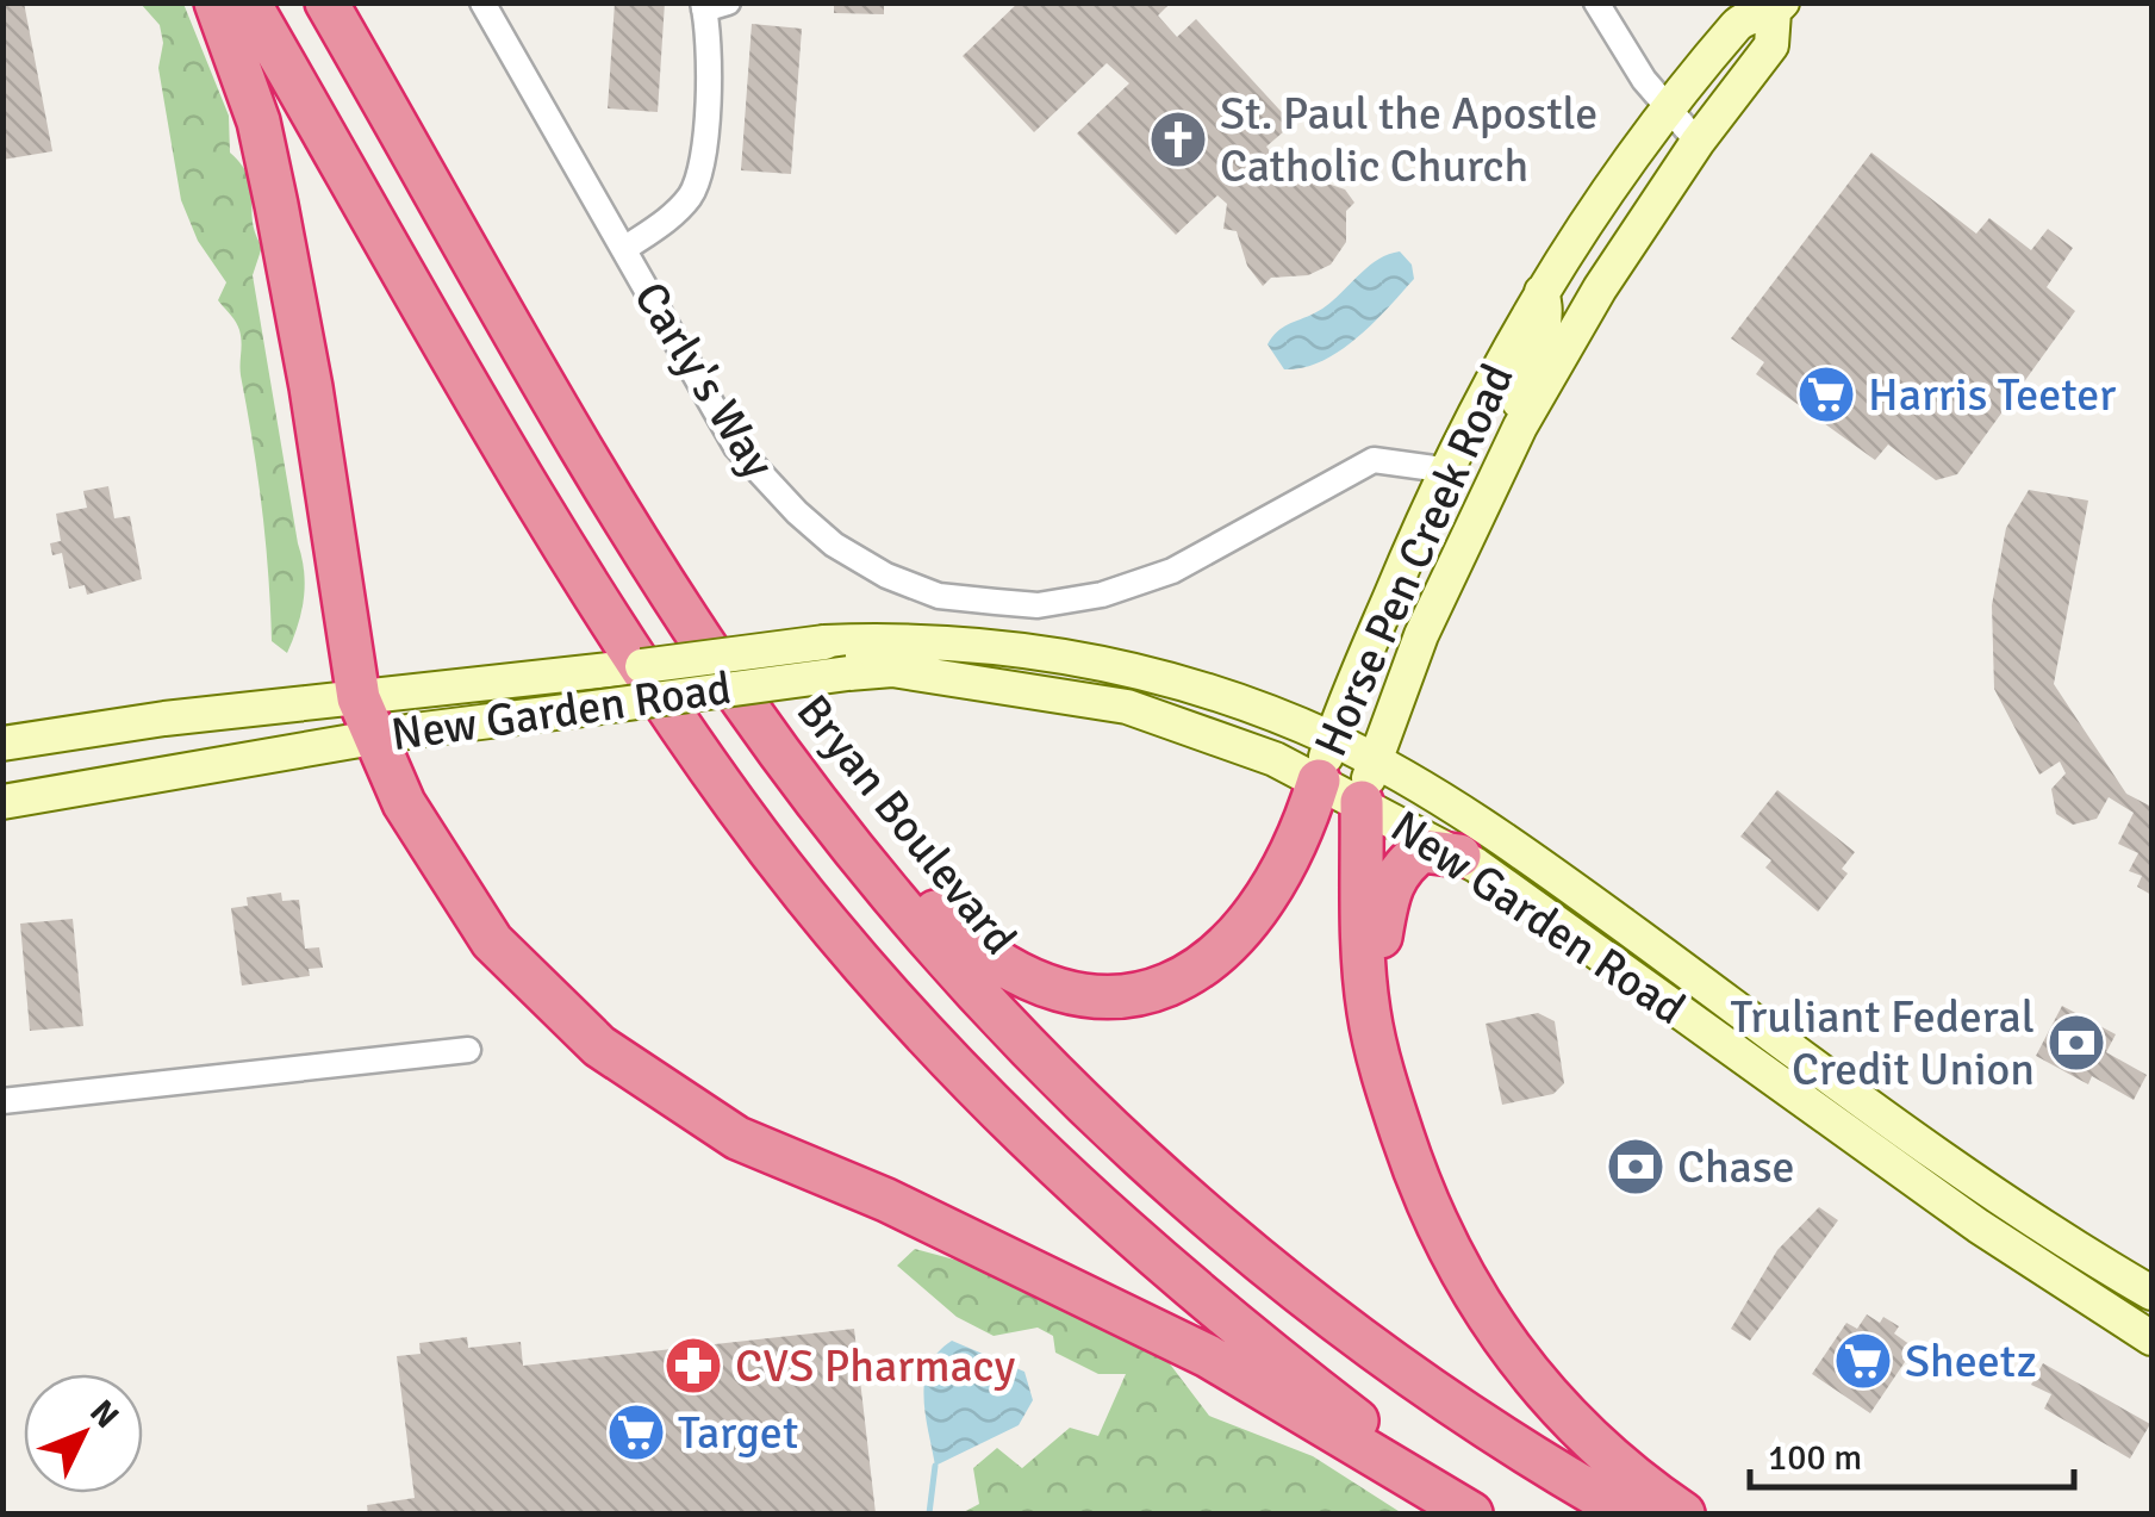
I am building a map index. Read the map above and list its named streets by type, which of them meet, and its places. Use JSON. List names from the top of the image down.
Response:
{
  "streets": {
    "highway": ["Bryan Boulevard"],
    "main road": ["Horse Pen Creek Road", "New Garden Road"],
    "street": ["Carly's Way"]
  },
  "crossings": [
    ["Carly's Way", "Horse Pen Creek Road"],
    ["Horse Pen Creek Road", "New Garden Road"]
  ],
  "places": {
    "church": ["St. Paul the Apostle Catholic Church"],
    "supermarket": ["Harris Teeter", "Sheetz", "Target"],
    "bank": ["Truliant Federal Credit Union", "Chase"],
    "pharmacy": ["CVS Pharmacy"]
  },
  "scale_bar": "100 m",
  "north": "top right"
}
